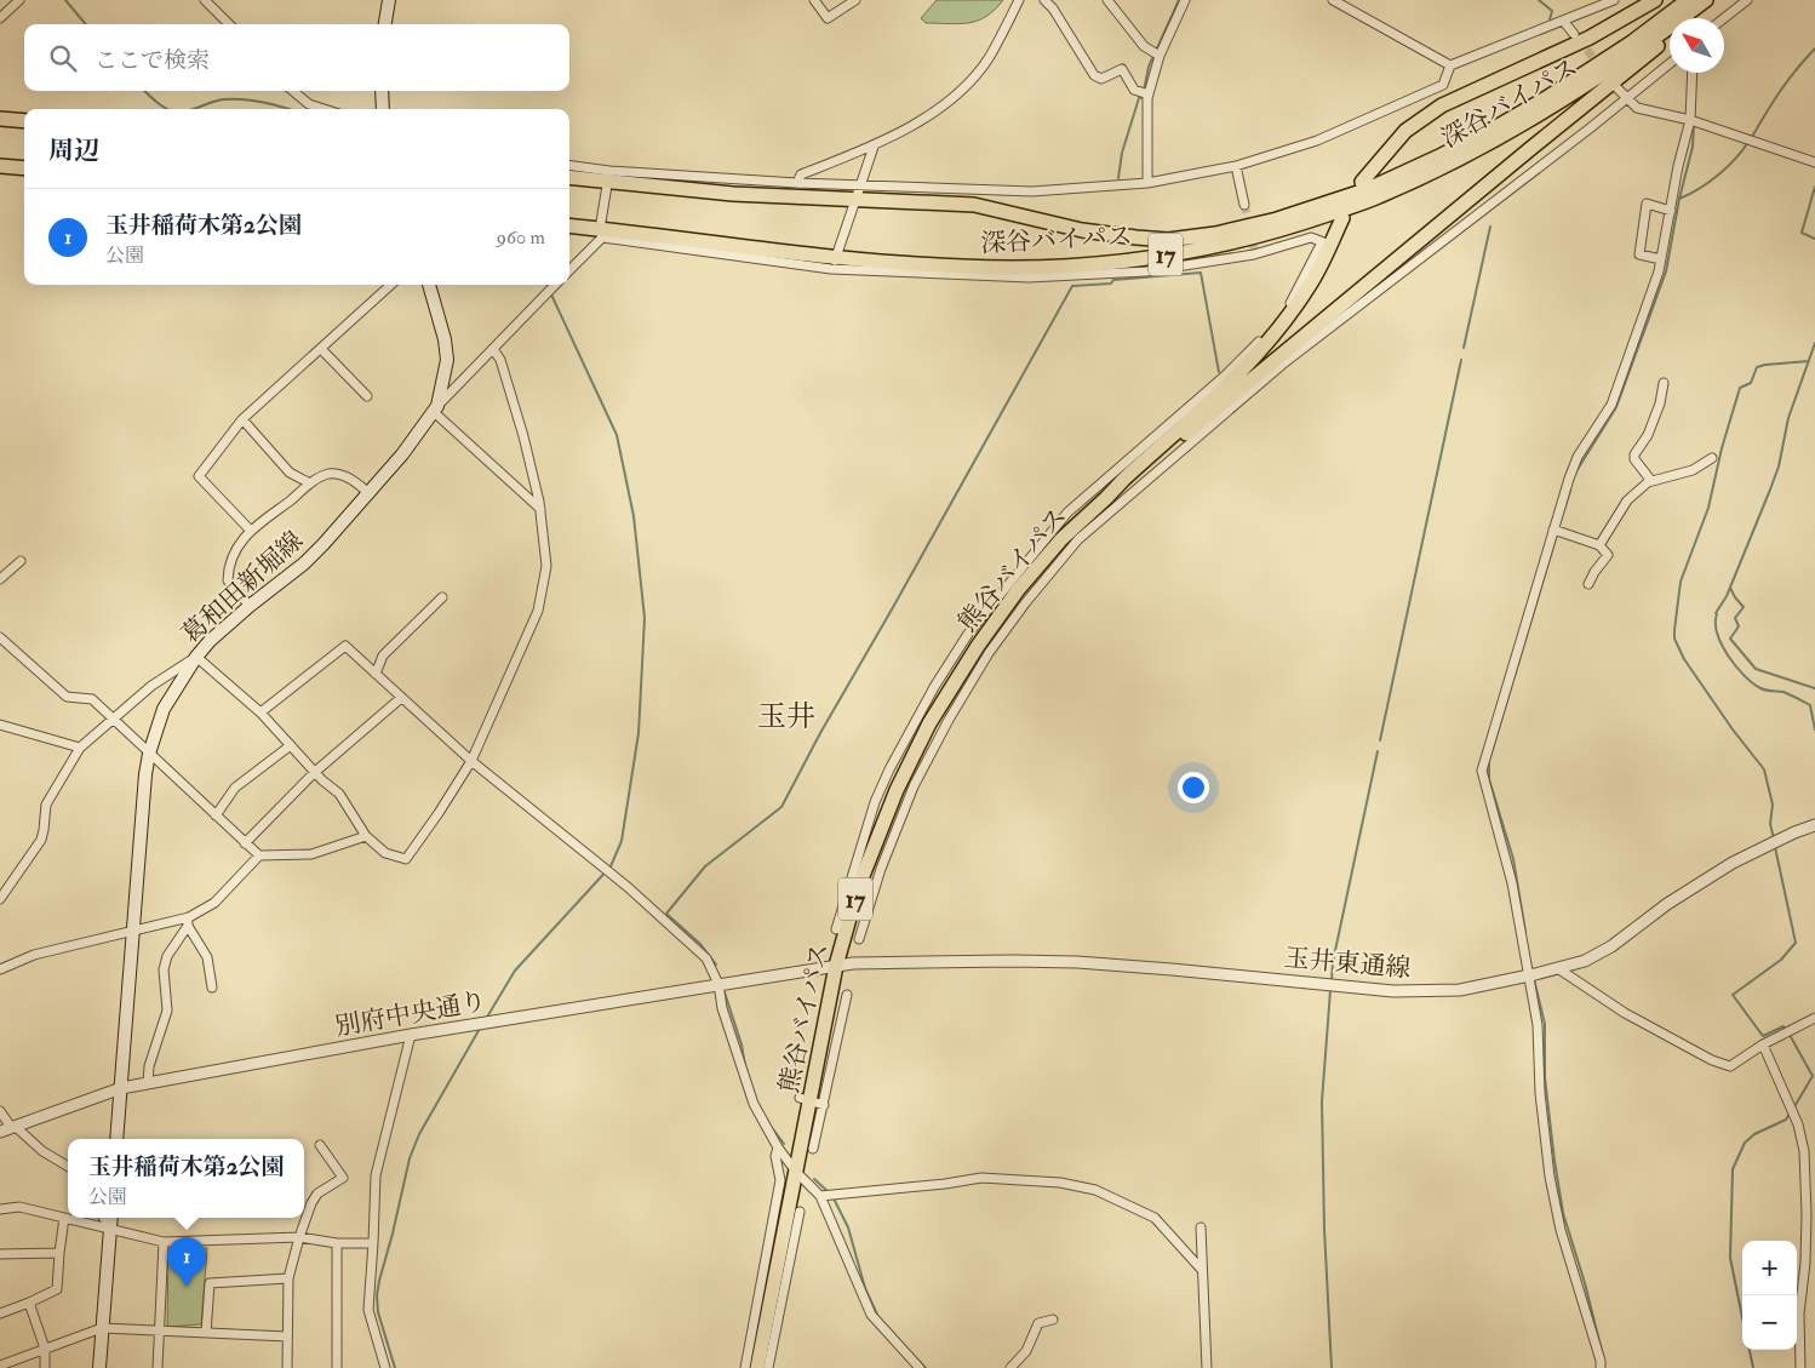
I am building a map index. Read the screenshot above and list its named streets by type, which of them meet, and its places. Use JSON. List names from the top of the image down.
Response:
{
  "streets": {
    "highway": ["深谷バイパス", "17", "熊谷バイパス"],
    "main road": ["葛和田新堀線"],
    "street": ["玉井東通線", "別府中央通り"]
  },
  "crossings": [
    ["17", "熊谷バイパス"],
    ["熊谷バイパス", "玉井東通線"],
    ["熊谷バイパス", "別府中央通り"],
    ["葛和田新堀線", "別府中央通り"],
    ["玉井東通線", "別府中央通り"]
  ],
  "districts": ["玉井"],
  "north": "top left",
  "page": {
    "search": "ここで検索",
    "heading": "周辺",
    "list": [
      {
        "mark": "1",
        "name": "玉井稲荷木第2公園",
        "note": "公園",
        "value": "960 m"
      }
    ],
    "popup": ["玉井稲荷木第2公園", "公園"],
    "pins": "1",
    "map_buttons": ["+", "−"]
  }
}
